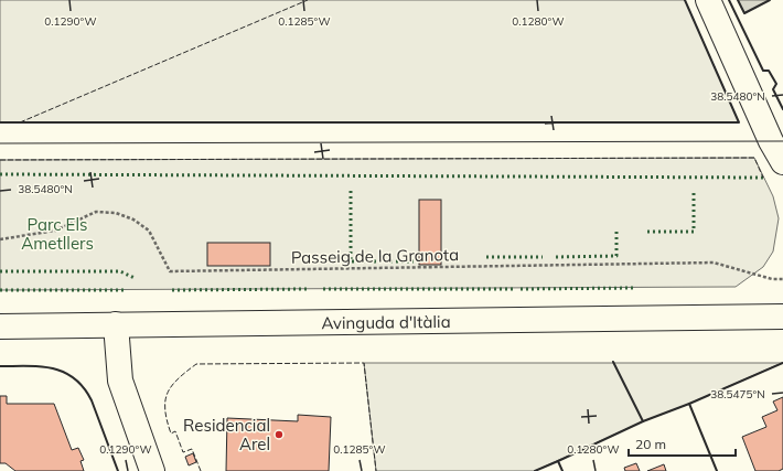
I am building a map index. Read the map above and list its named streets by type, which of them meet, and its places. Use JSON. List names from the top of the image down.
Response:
{
  "streets": {
    "street": ["Avinguda d'Itàlia"],
    "path": ["Passeig de la Granota"]
  },
  "parks": ["Parc Els Ametllers"],
  "places": ["Residencial Arel"],
  "scale_bar": "20 m",
  "coordinates": [
    "0.1290°W",
    "0.1285°W",
    "0.1280°W",
    "38.5480°N",
    "38.5475°N"
  ]
}
